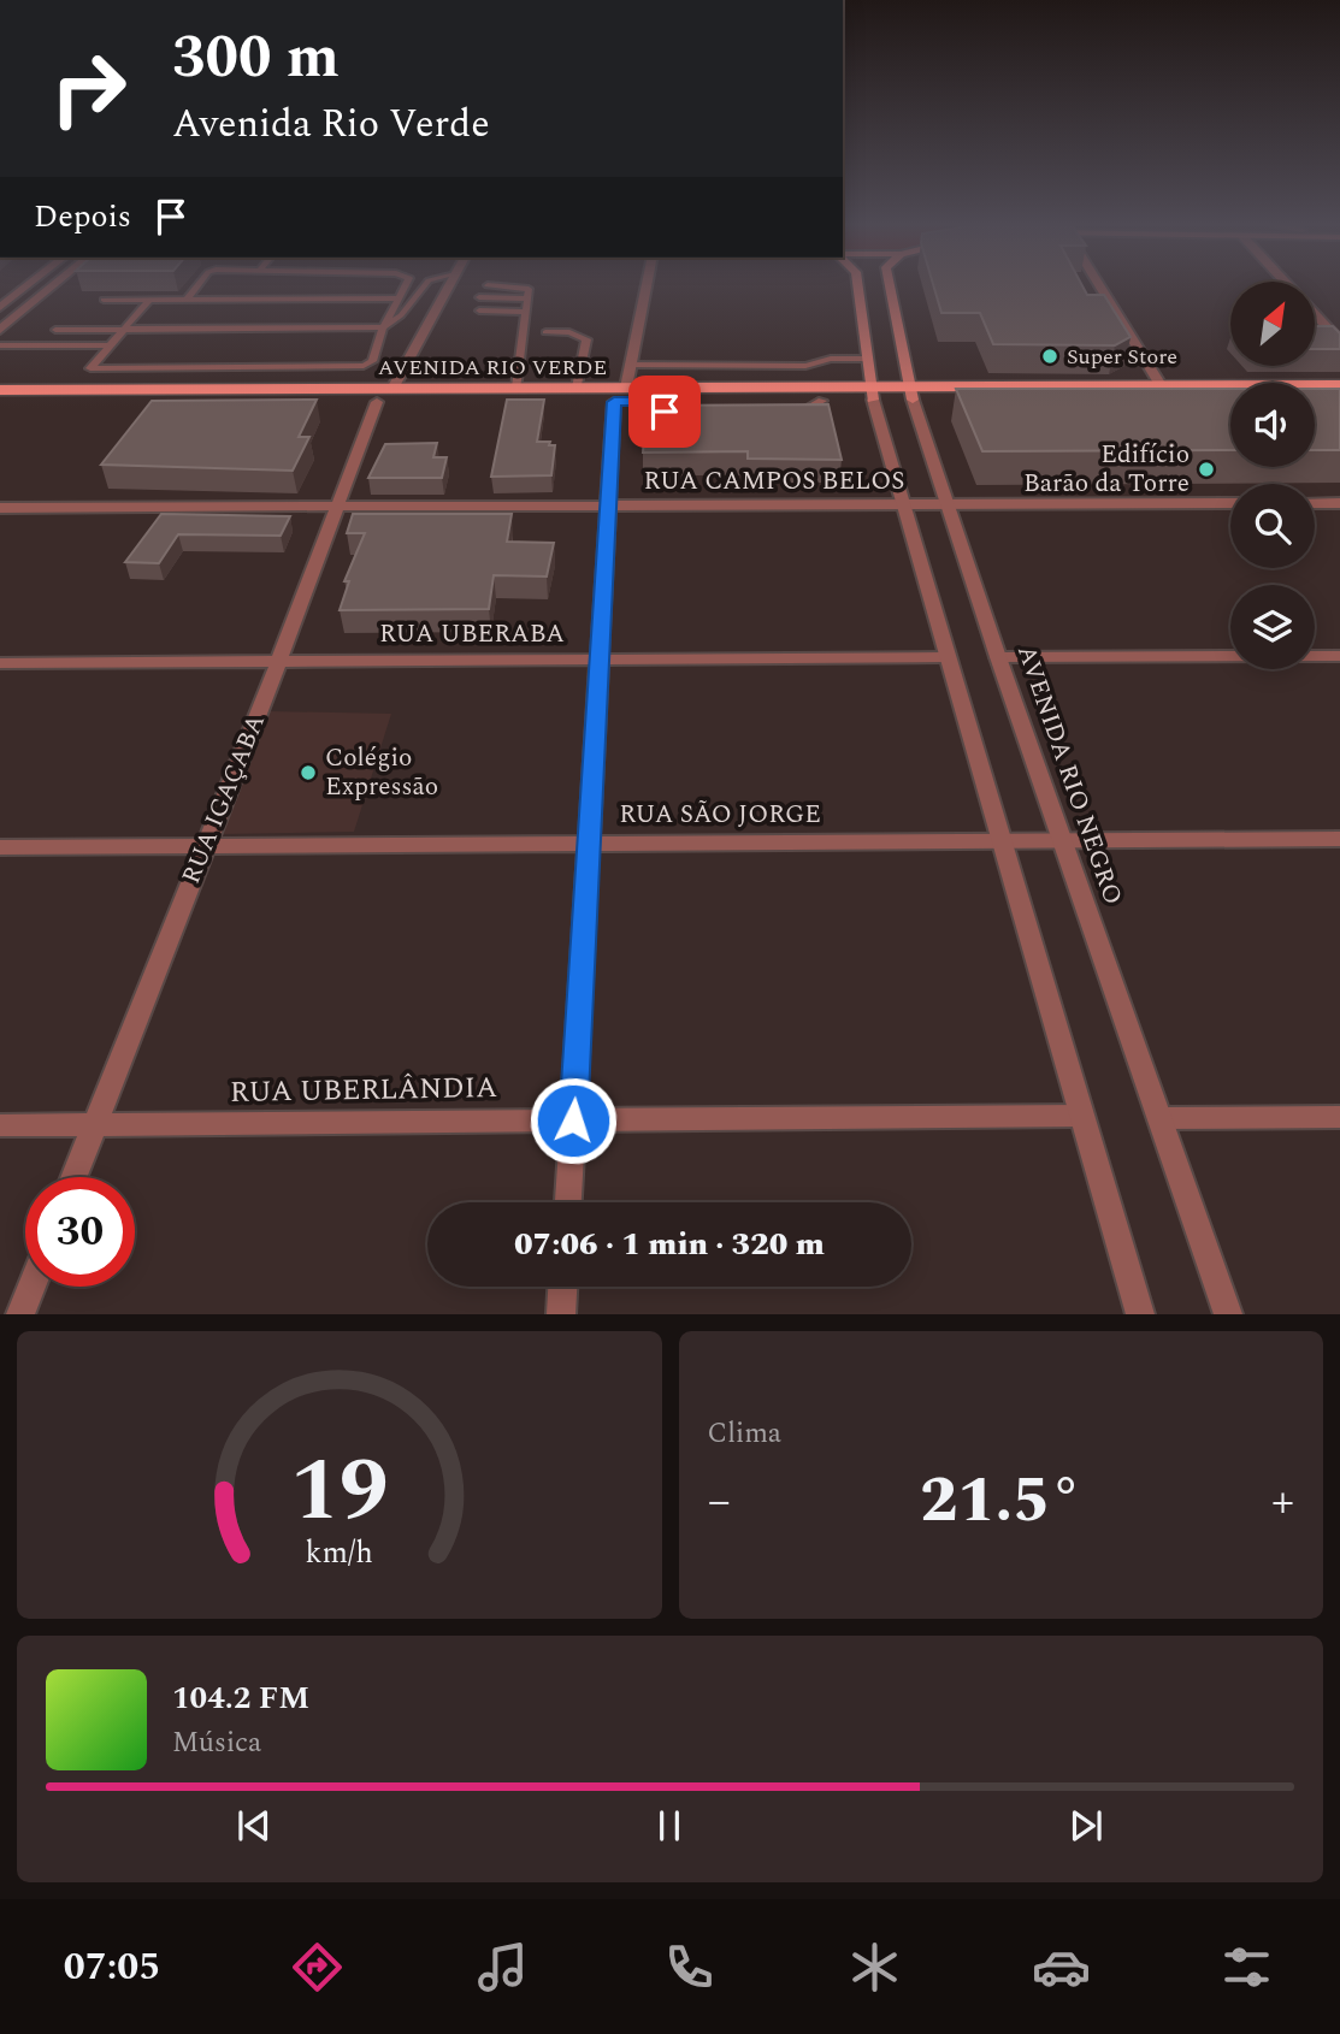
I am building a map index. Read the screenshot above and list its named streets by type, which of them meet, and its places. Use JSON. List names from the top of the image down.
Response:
{
  "streets": {
    "main road": ["AVENIDA RIO VERDE", "AVENIDA RIO NEGRO"],
    "street": [
      "RUA CAMPOS BELOS",
      "RUA UBERABA",
      "RUA IGAÇABA",
      "RUA SÃO JORGE",
      "RUA UBERLÂNDIA"
    ]
  },
  "crossings": [
    ["AVENIDA RIO VERDE", "AVENIDA RIO NEGRO"],
    ["AVENIDA RIO VERDE", "RUA IGAÇABA"],
    ["RUA CAMPOS BELOS", "AVENIDA RIO NEGRO"],
    ["RUA CAMPOS BELOS", "RUA IGAÇABA"],
    ["RUA UBERABA", "RUA IGAÇABA"],
    ["AVENIDA RIO NEGRO", "RUA SÃO JORGE"],
    ["RUA IGAÇABA", "RUA SÃO JORGE"],
    ["RUA IGAÇABA", "RUA UBERLÂNDIA"]
  ],
  "places": ["Super Store", "Edifício Barão da Torre", "Colégio Expressão"],
  "north": "top right",
  "page": {
    "turn": ["300 m", "Avenida Rio Verde"],
    "then": "Depois",
    "limit": "30",
    "trip": "07:06 · 1 min · 320 m",
    "tile": "Clima",
    "heat": ["−", "21.5°", "+"],
    "song": ["104.2 FM", "Música"],
    "tabs": "07:05",
    "gauge": ["19", "km/h"]
  }
}
